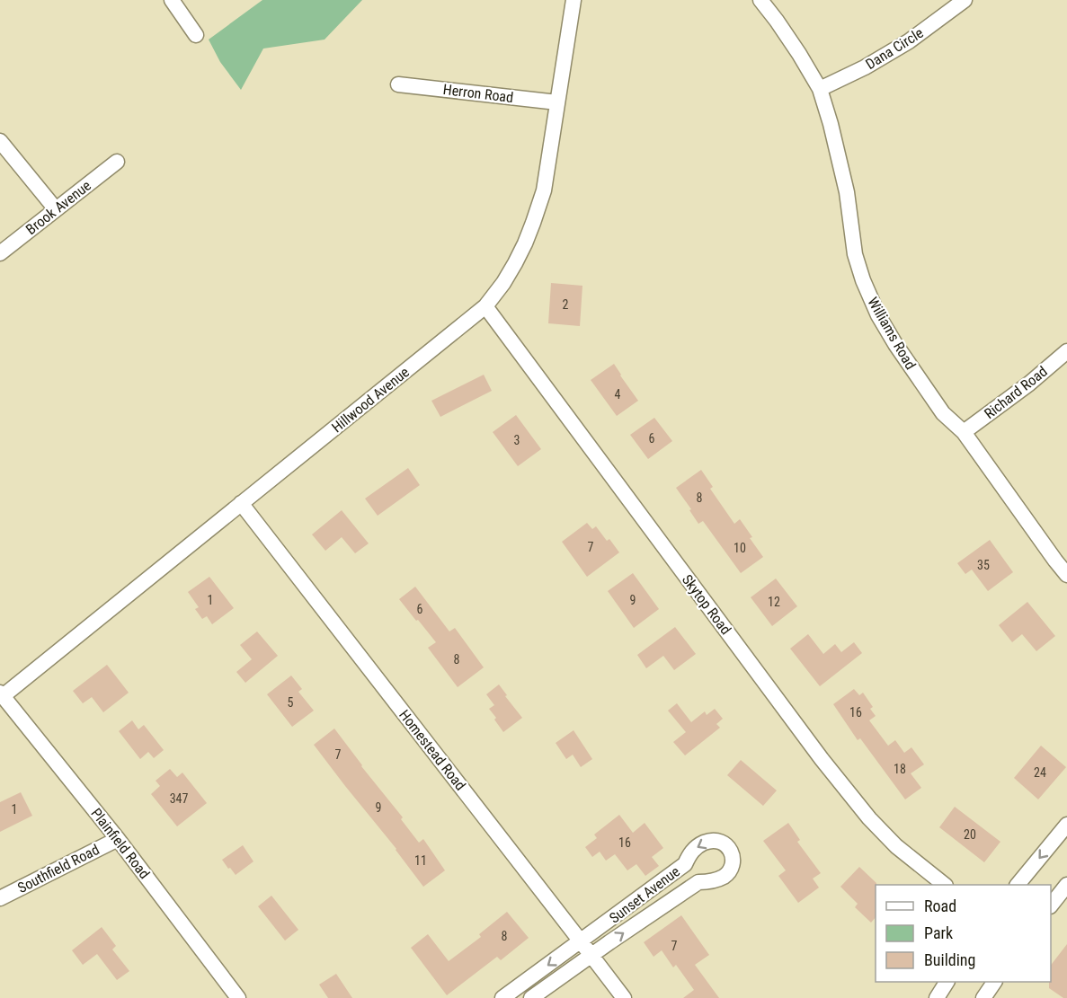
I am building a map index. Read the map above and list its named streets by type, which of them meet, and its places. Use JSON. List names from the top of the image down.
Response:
{
  "streets": {
    "street": [
      "Dana Circle",
      "Herron Road",
      "Brook Avenue",
      "Williams Road",
      "Richard Road",
      "Hillwood Avenue",
      "Skytop Road",
      "Homestead Road",
      "Plainfield Road",
      "Southfield Road",
      "Sunset Avenue"
    ]
  },
  "crossings": [
    ["Dana Circle", "Williams Road"],
    ["Herron Road", "Hillwood Avenue"],
    ["Williams Road", "Richard Road"],
    ["Hillwood Avenue", "Skytop Road"],
    ["Hillwood Avenue", "Homestead Road"],
    ["Hillwood Avenue", "Plainfield Road"],
    ["Homestead Road", "Sunset Avenue"],
    ["Plainfield Road", "Southfield Road"]
  ],
  "house_numbers": [
    "2",
    "4",
    "6",
    "3",
    "8",
    "7",
    "10",
    "35",
    "1",
    "9",
    "12",
    "6",
    "8",
    "5",
    "16",
    "7",
    "18",
    "24",
    "347",
    "9",
    "1",
    "20",
    "16",
    "11",
    "8",
    "7"
  ],
  "legend": ["Road", "Park", "Building"]
}
